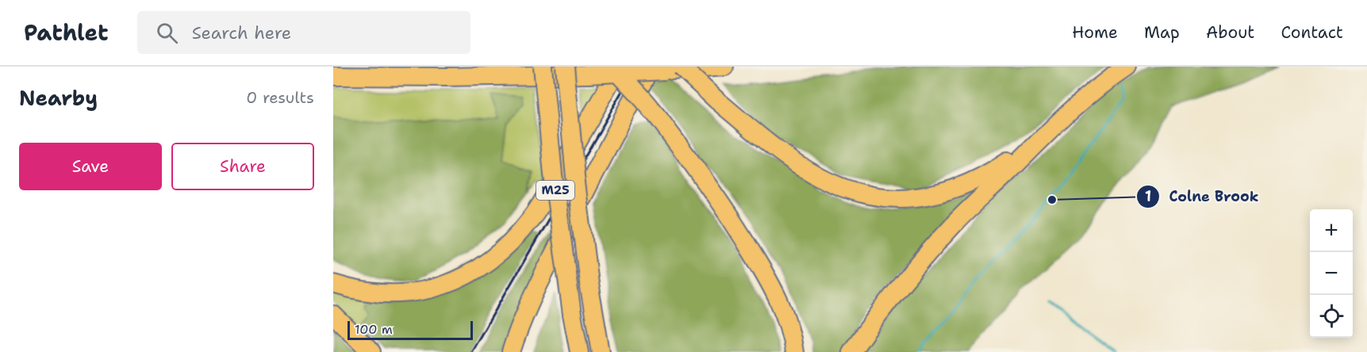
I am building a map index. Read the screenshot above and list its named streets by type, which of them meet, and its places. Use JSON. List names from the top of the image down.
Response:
{
  "streets": {
    "highway": ["M25"]
  },
  "places": ["Colne Brook"],
  "scale_bar": "100 m",
  "page": {
    "header": "Pathlet",
    "search": "Search here",
    "nav": [
      "Home",
      "Map",
      "About",
      "Contact"
    ],
    "heading": ["Nearby", "0 results"],
    "buttons": ["Save", "Share"],
    "map_buttons": ["+", "−"],
    "scale": "100 m"
  }
}
